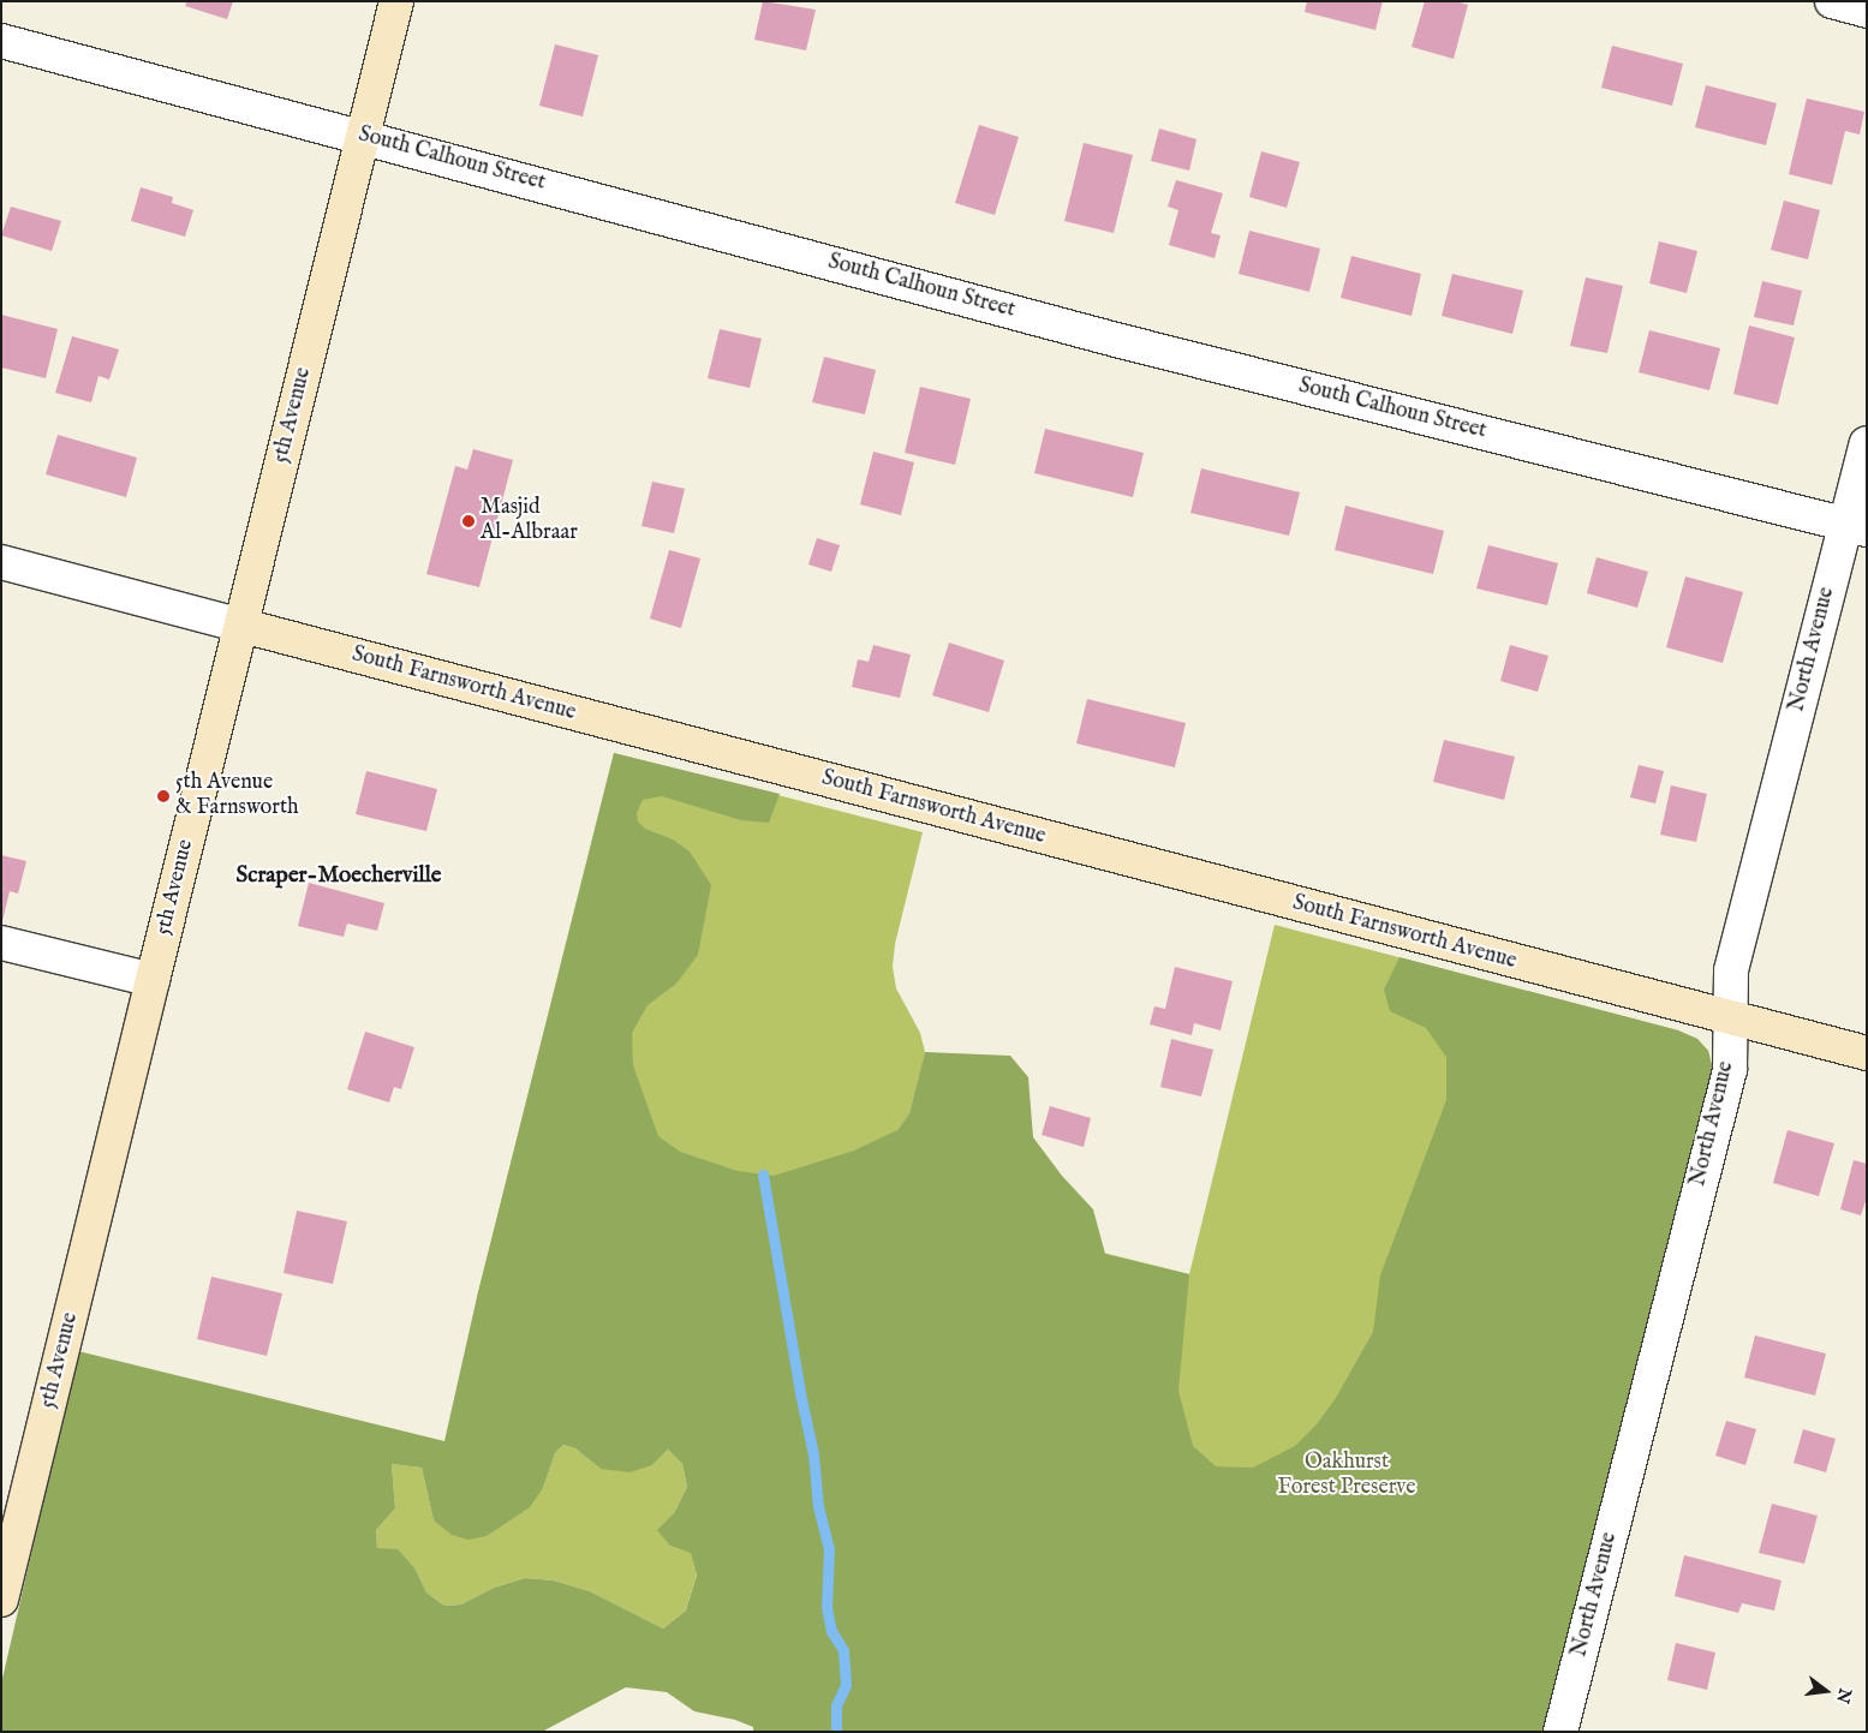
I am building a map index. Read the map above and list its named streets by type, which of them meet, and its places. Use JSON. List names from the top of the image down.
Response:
{
  "streets": {
    "street": [
      "South Calhoun Street",
      "5th Avenue",
      "North Avenue",
      "South Farnsworth Avenue"
    ]
  },
  "crossings": [
    ["South Calhoun Street", "5th Avenue"],
    ["South Calhoun Street", "North Avenue"],
    ["5th Avenue", "South Farnsworth Avenue"],
    ["North Avenue", "South Farnsworth Avenue"]
  ],
  "districts": ["Scraper-Moecherville"],
  "parks": ["Oakhurst Forest Preserve"],
  "places": ["Masjid Al-Albraar", "5th Avenue & Farnsworth"],
  "north": "right"
}
